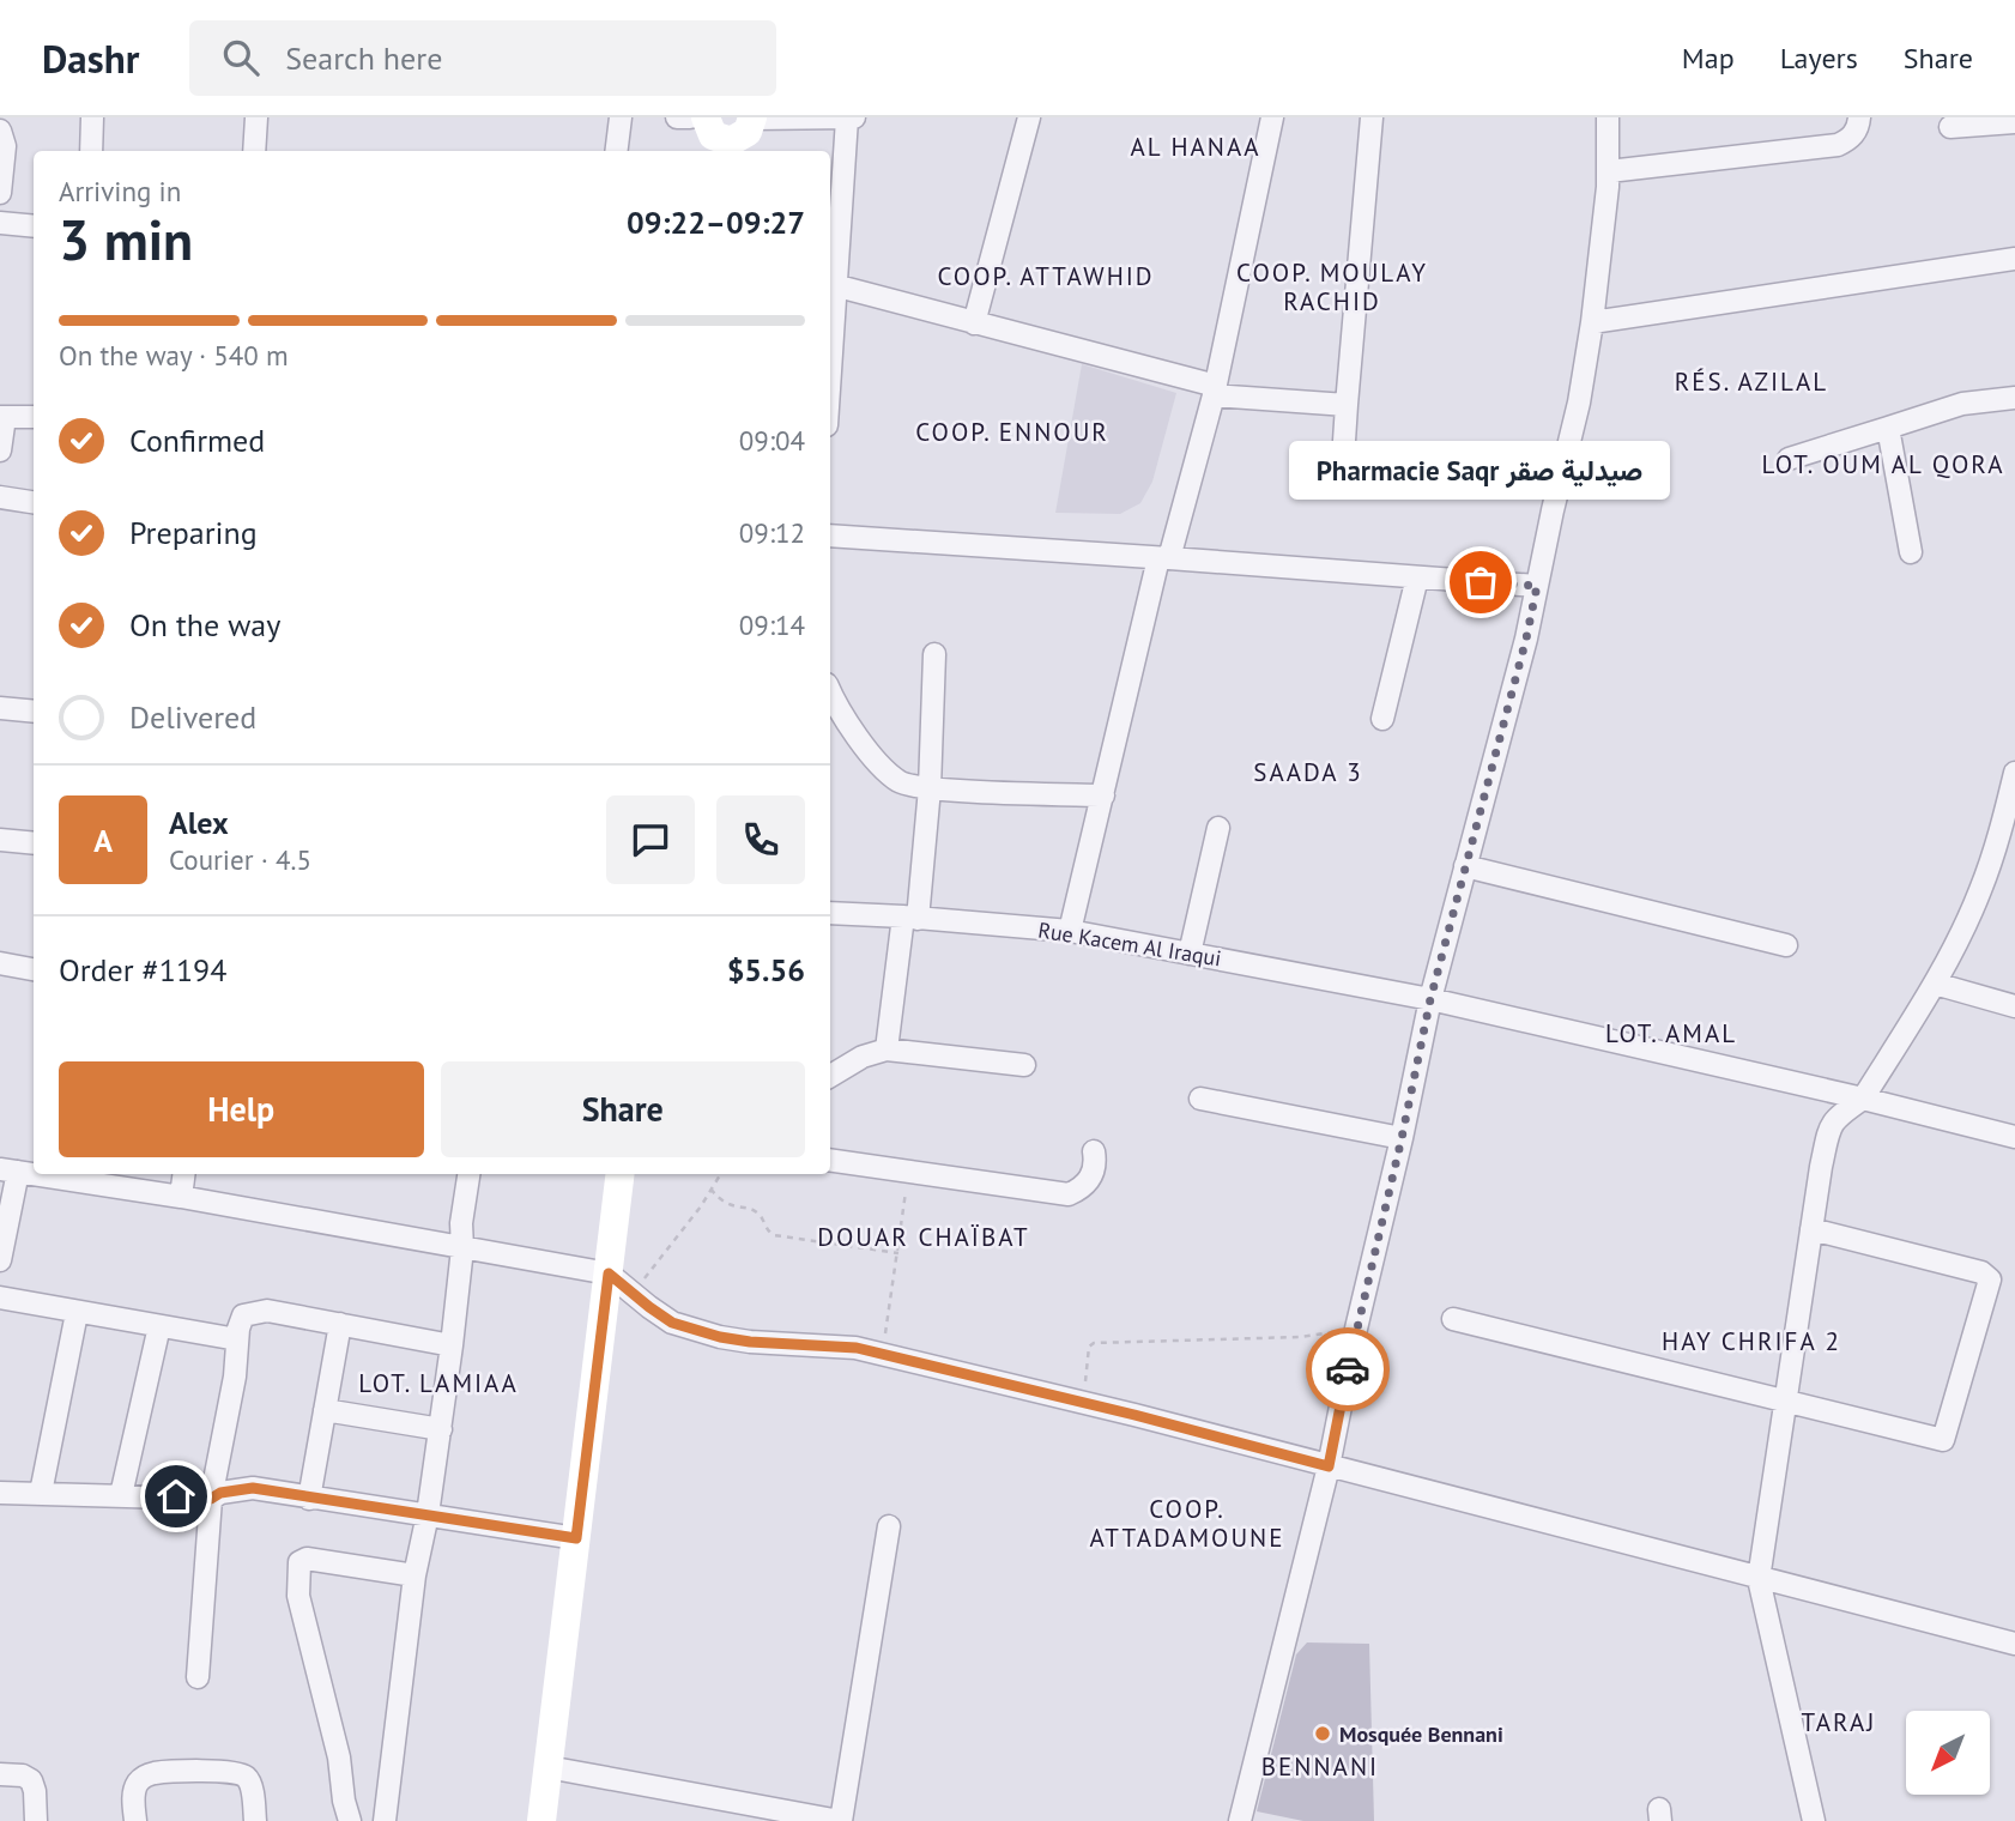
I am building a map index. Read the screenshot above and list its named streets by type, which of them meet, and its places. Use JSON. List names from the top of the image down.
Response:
{
  "streets": {
    "street": ["Rue Kacem Al Iraqui"]
  },
  "districts": [
    "AL HANAA",
    "COOP. MOULAY RACHID",
    "COOP. ATTAWHID",
    "RÉS. AZILAL",
    "COOP. ENNOUR",
    "LOT. OUM AL QORA",
    "SAADA 3",
    "LOT. AMAL",
    "DOUAR CHAÏBAT",
    "HAY CHRIFA 2",
    "LOT. LAMIAA",
    "COOP. ATTADAMOUNE",
    "TARAJ",
    "BENNANI"
  ],
  "places": ["Pharmacie Saqr صيدلية صقر", "Mosquée Bennani"],
  "north": "bottom left",
  "page": {
    "header": "Dashr",
    "search": "Search here",
    "nav": ["Map", "Layers", "Share"],
    "heading": ["3 min", "Arriving in", "09:22–09:27"],
    "panel": [
      "Alex",
      "Courier · 4.5",
      "Order #1194",
      "$5.56"
    ],
    "bar": "On the way · 540 m",
    "list": [
      ["Confirmed", "09:04"],
      ["Preparing", "09:12"],
      ["On the way", "09:14"],
      "Delivered"
    ],
    "bubble": "Pharmacie Saqr صيدلية صقر",
    "round": "A",
    "buttons": ["Help", "Share"]
  }
}
